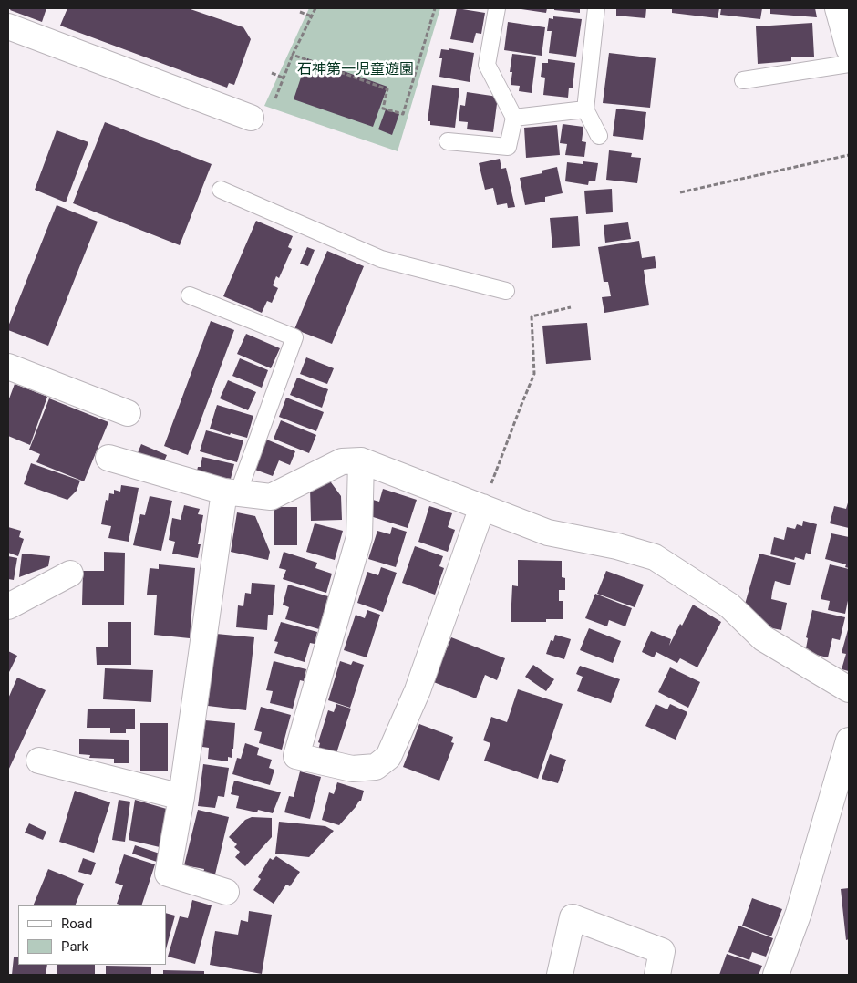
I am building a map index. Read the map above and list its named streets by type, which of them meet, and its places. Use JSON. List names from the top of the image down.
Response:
{
  "parks": ["石神第一児童遊園"],
  "legend": ["Road", "Park"]
}
